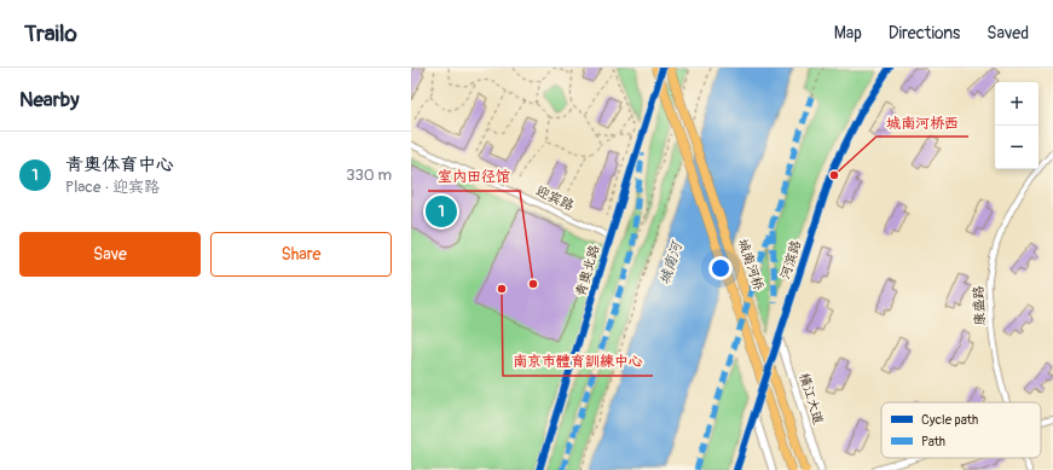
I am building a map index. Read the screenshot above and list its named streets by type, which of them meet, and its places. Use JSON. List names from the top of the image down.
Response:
{
  "streets": {
    "highway": ["城南河桥"],
    "street": [
      "迎宾路",
      "河滨路",
      "青奥北路",
      "康盛路",
      "横江大道"
    ]
  },
  "crossings": [
    ["迎宾路", "青奥北路"],
    ["河滨路", "横江大道"]
  ],
  "water": ["城南河"],
  "places": ["城南河桥西", "室内田径馆", "南京市體育訓練中心"],
  "legend": ["Cycle path", "Path"],
  "page": {
    "header": "Trailo",
    "nav": ["Map", "Directions", "Saved"],
    "heading": "Nearby",
    "map_buttons": ["+", "−"],
    "list": [
      {
        "mark": "1",
        "name": "青奥体育中心",
        "note": "Place · 迎宾路",
        "value": "330 m"
      }
    ],
    "pins": "1",
    "buttons": ["Save", "Share"]
  }
}
